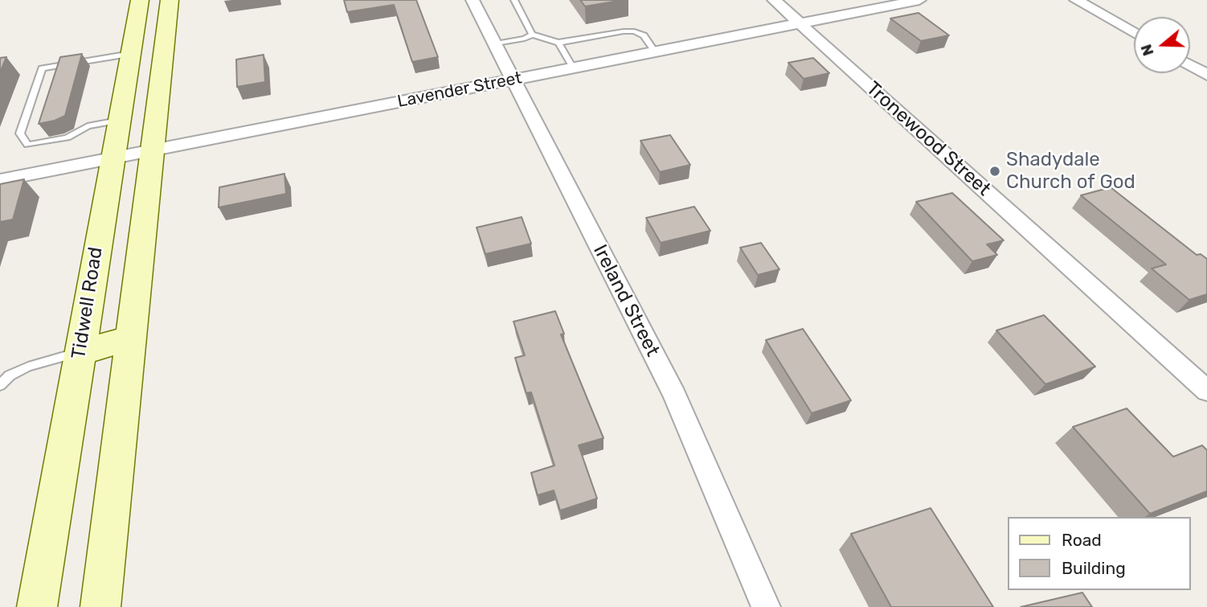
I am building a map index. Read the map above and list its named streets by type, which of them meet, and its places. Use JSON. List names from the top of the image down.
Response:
{
  "streets": {
    "main road": ["Tidwell Road"],
    "street": ["Lavender Street", "Tronewood Street", "Ireland Street"]
  },
  "crossings": [
    ["Lavender Street", "Tronewood Street"],
    ["Lavender Street", "Ireland Street"],
    ["Lavender Street", "Tidwell Road"]
  ],
  "places": ["Shadydale Church of God"],
  "legend": ["Road", "Building"],
  "north": "left"
}
